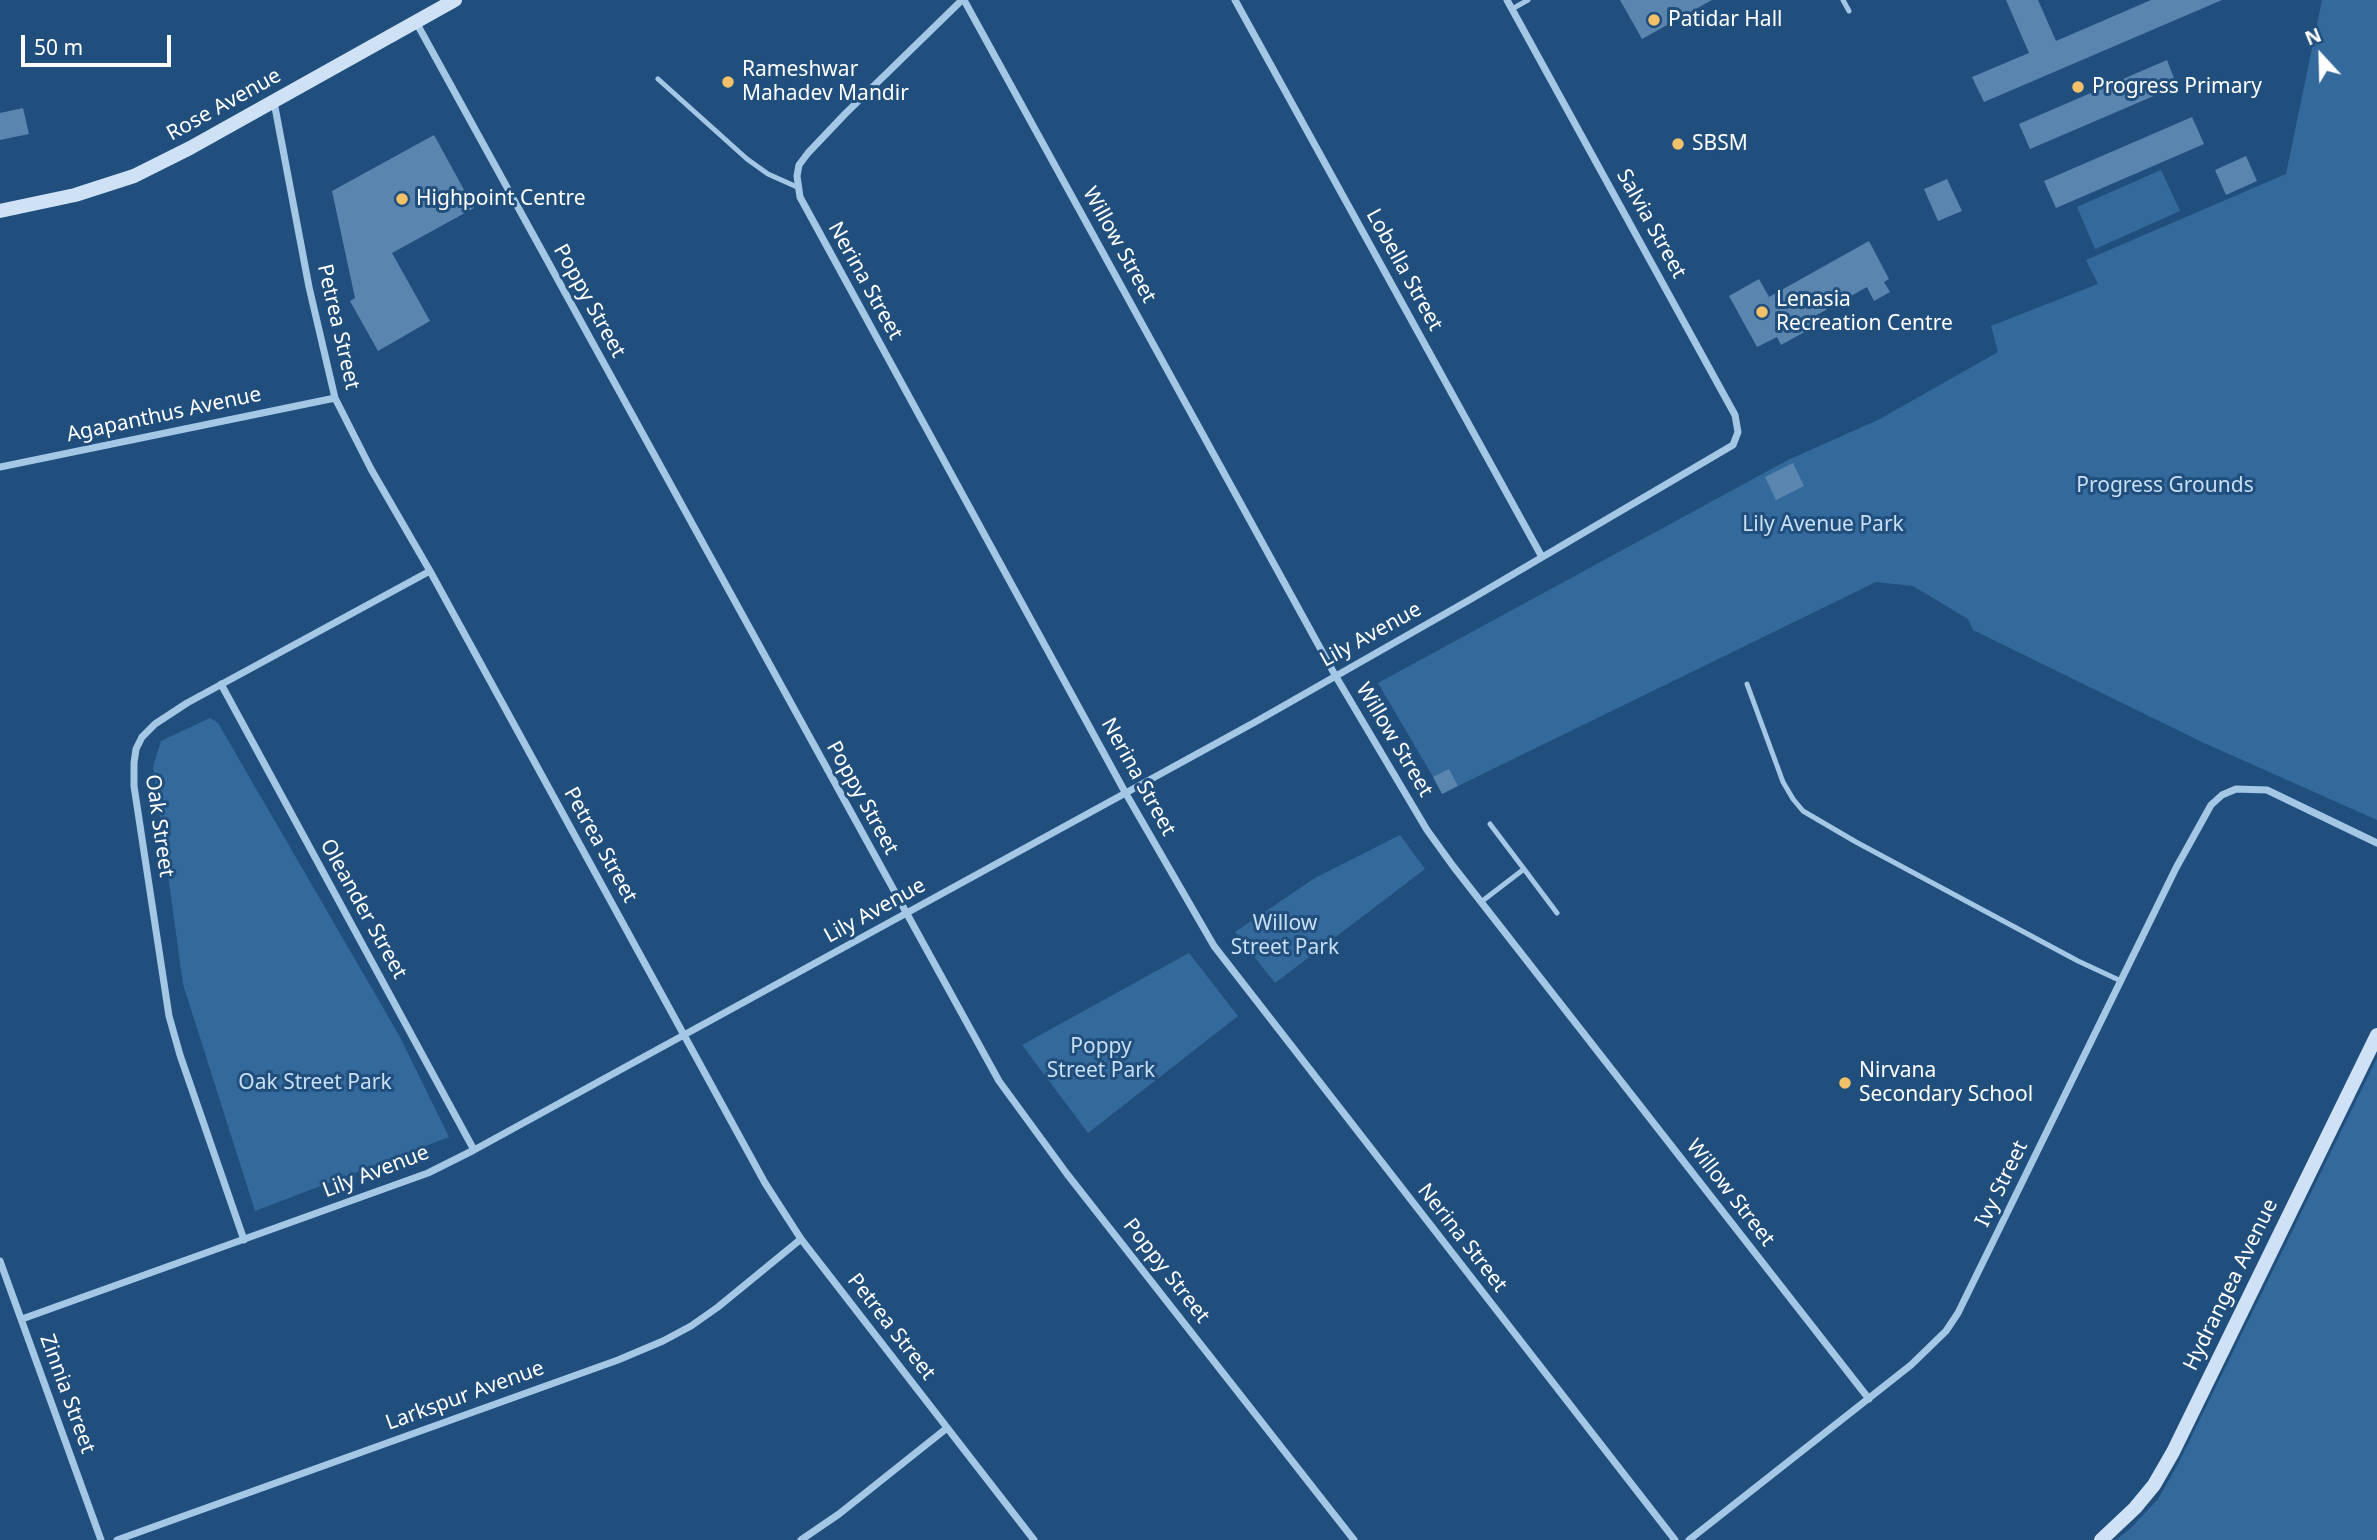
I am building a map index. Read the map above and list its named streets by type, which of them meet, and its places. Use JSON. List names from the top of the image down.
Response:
{
  "streets": {
    "street": [
      "Rose Avenue",
      "Salvia Street",
      "Willow Street",
      "Lobella Street",
      "Nerina Street",
      "Poppy Street",
      "Petrea Street",
      "Agapanthus Avenue",
      "Lily Avenue",
      "Oak Street",
      "Oleander Street",
      "Ivy Street",
      "Hydrangea Avenue",
      "Zinnia Street",
      "Larkspur Avenue"
    ]
  },
  "crossings": [
    ["Rose Avenue", "Poppy Street"],
    ["Rose Avenue", "Petrea Street"],
    ["Salvia Street", "Lily Avenue"],
    ["Willow Street", "Lily Avenue"],
    ["Willow Street", "Ivy Street"],
    ["Lobella Street", "Lily Avenue"],
    ["Nerina Street", "Lily Avenue"],
    ["Poppy Street", "Lily Avenue"],
    ["Petrea Street", "Agapanthus Avenue"],
    ["Petrea Street", "Lily Avenue"],
    ["Petrea Street", "Oak Street"],
    ["Petrea Street", "Larkspur Avenue"],
    ["Lily Avenue", "Oak Street"],
    ["Lily Avenue", "Oleander Street"],
    ["Lily Avenue", "Zinnia Street"],
    ["Oak Street", "Oleander Street"]
  ],
  "parks": [
    "Progress Grounds",
    "Lily Avenue Park",
    "Willow Street Park",
    "Poppy Street Park",
    "Oak Street Park"
  ],
  "places": [
    "Patidar Hall",
    "Rameshwar Mahadev Mandir",
    "Progress Primary",
    "SBSM",
    "Highpoint Centre",
    "Lenasia Recreation Centre",
    "Nirvana Secondary School"
  ],
  "scale_bar": "50 m",
  "north": "top"
}
